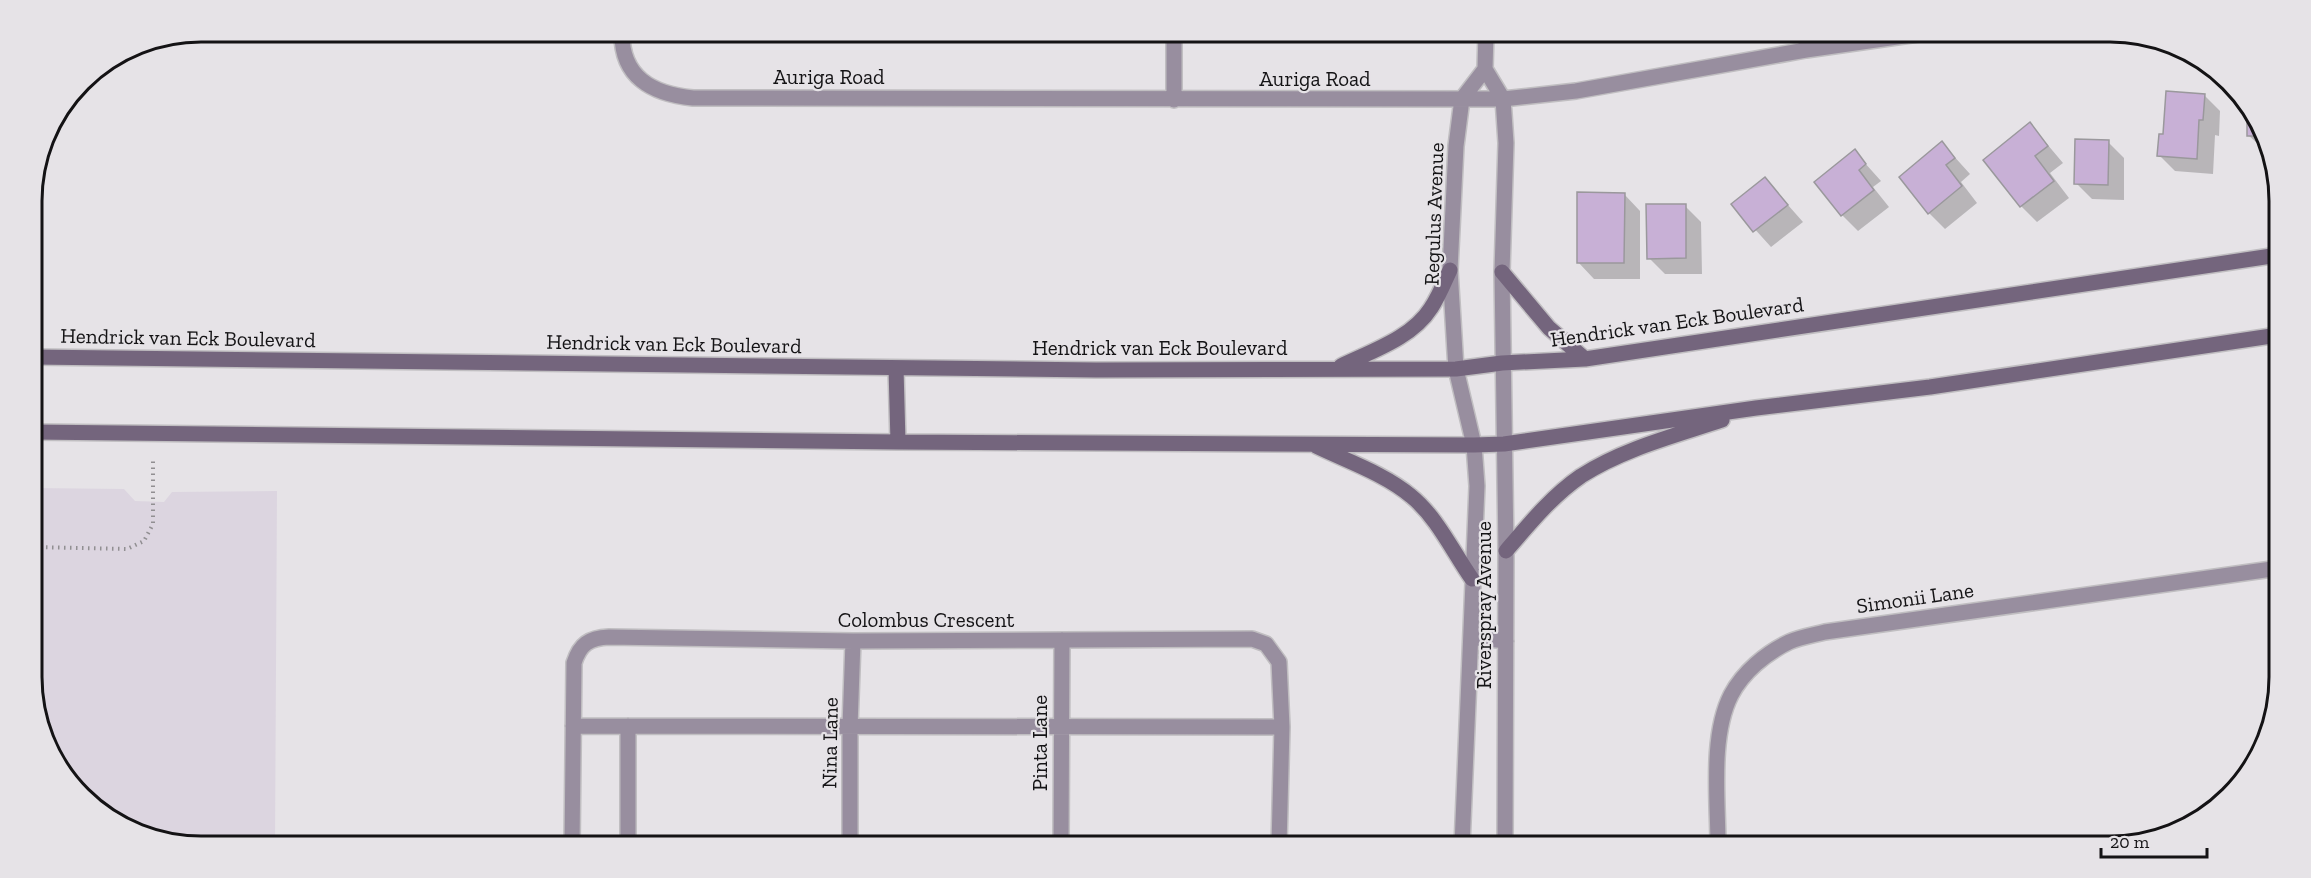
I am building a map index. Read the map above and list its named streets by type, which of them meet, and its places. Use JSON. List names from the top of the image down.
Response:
{
  "streets": {
    "main road": ["Hendrick van Eck Boulevard"],
    "street": [
      "Auriga Road",
      "Regulus Avenue",
      "Simonii Lane",
      "Riverspray Avenue",
      "Colombus Crescent",
      "Nina Lane",
      "Pinta Lane"
    ]
  },
  "crossings": [
    ["Auriga Road", "Regulus Avenue"],
    ["Regulus Avenue", "Hendrick van Eck Boulevard"],
    ["Regulus Avenue", "Riverspray Avenue"],
    ["Hendrick van Eck Boulevard", "Riverspray Avenue"],
    ["Colombus Crescent", "Nina Lane"],
    ["Colombus Crescent", "Pinta Lane"]
  ],
  "scale_bar": "20 m"
}
